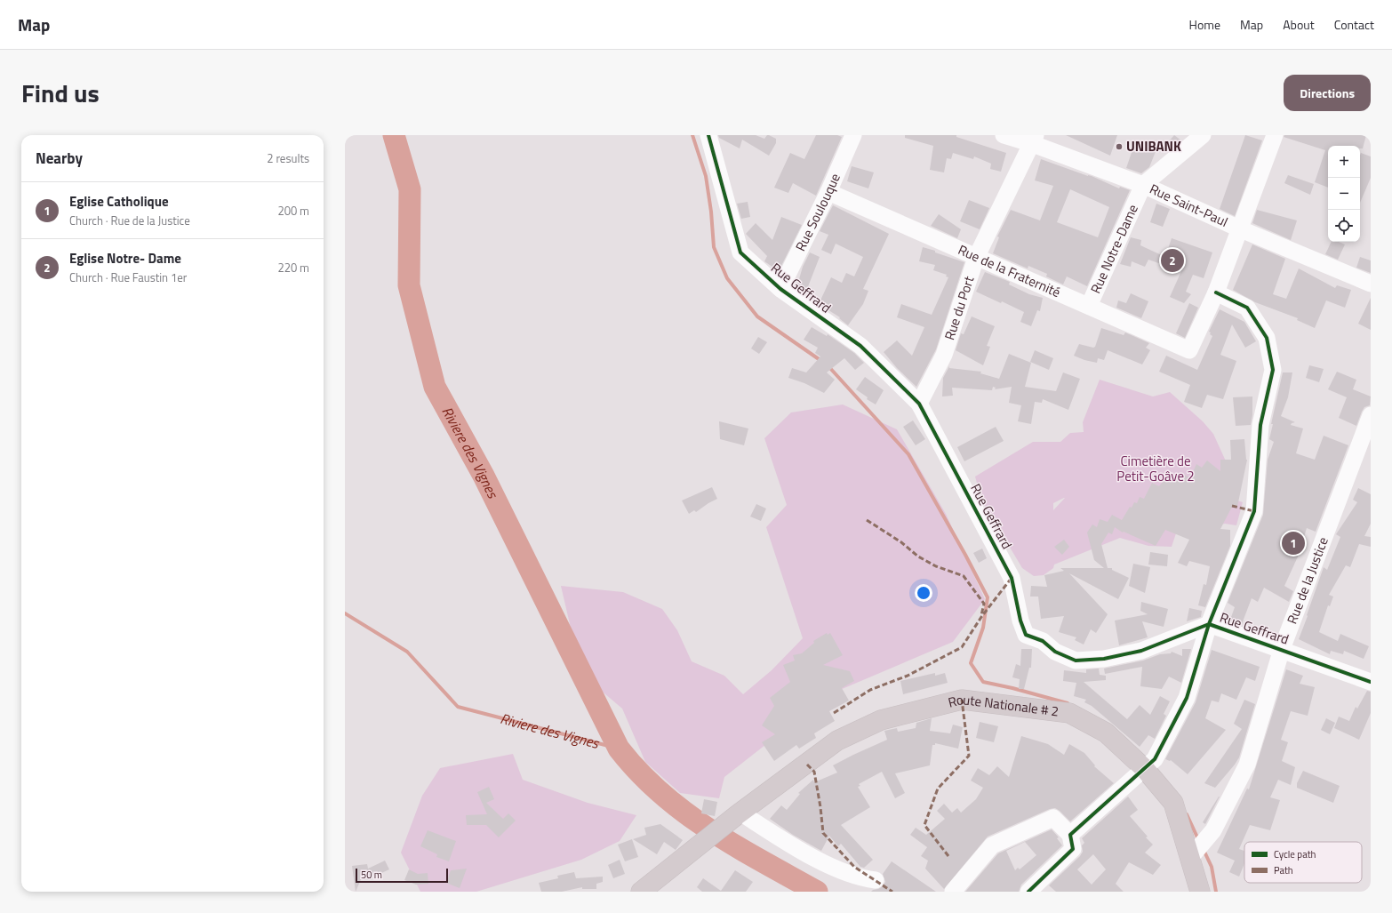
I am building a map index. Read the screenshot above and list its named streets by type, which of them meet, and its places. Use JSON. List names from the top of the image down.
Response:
{
  "streets": {
    "main road": ["Route Nationale # 2"],
    "street": [
      "Rue Saint-Paul",
      "Rue Soulouque",
      "Rue Notre-Dame",
      "Rue de la Fraternité",
      "Rue Geffrard",
      "Rue du Port",
      "Rue de la Justice"
    ]
  },
  "crossings": [
    ["Rue Saint-Paul", "Rue Notre-Dame"],
    ["Rue Saint-Paul", "Rue du Port"],
    ["Rue Soulouque", "Rue de la Fraternité"],
    ["Rue Soulouque", "Rue Geffrard"],
    ["Rue Notre-Dame", "Rue de la Fraternité"],
    ["Rue de la Fraternité", "Rue du Port"],
    ["Rue Geffrard", "Rue du Port"],
    ["Rue Geffrard", "Rue de la Justice"],
    ["Rue de la Justice", "Route Nationale # 2"]
  ],
  "water": ["Riviere des Vignes"],
  "parks": ["Cimetière de Petit-Goâve 2"],
  "places": ["UNIBANK"],
  "legend": ["Cycle path", "Path"],
  "scale_bar": "50 m",
  "page": {
    "header": "Map",
    "nav": [
      "Home",
      "Map",
      "About",
      "Contact"
    ],
    "title": "Find us",
    "buttons": "Directions",
    "heading": ["Nearby", "2 results"],
    "map_buttons": ["+", "−"],
    "list": [
      {
        "mark": "1",
        "name": "Eglise Catholique",
        "note": "Church · Rue de la Justice",
        "value": "200 m"
      },
      {
        "mark": "2",
        "name": "Eglise Notre- Dame",
        "note": "Church · Rue Faustin 1er",
        "value": "220 m"
      }
    ],
    "pins": ["2", "1"],
    "scale": "50 m"
  }
}
